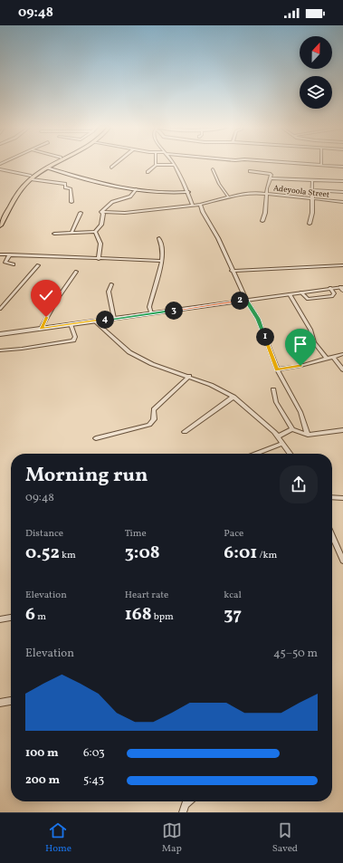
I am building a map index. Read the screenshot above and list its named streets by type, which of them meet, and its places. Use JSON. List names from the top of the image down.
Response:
{
  "streets": {
    "street": ["Adeyoola Street"]
  },
  "north": "top",
  "page": {
    "status": "09:48",
    "pins": [
      "2",
      "3",
      "4",
      "1"
    ],
    "heading": ["Morning run", "09:48"],
    "stats": [
      ["Distance", "0.52 km"],
      ["Time", "3:08"],
      ["Pace", "6:01 /km"],
      ["Elevation", "6 m"],
      ["Heart rate", "168 bpm"],
      ["kcal", "37"]
    ],
    "chart": ["Elevation", "45–50 m"],
    "list": [
      {
        "name": "100 m",
        "note": "6:03"
      },
      {
        "name": "200 m",
        "note": "5:43"
      }
    ],
    "tabs": ["Home", "Map", "Saved"]
  }
}
